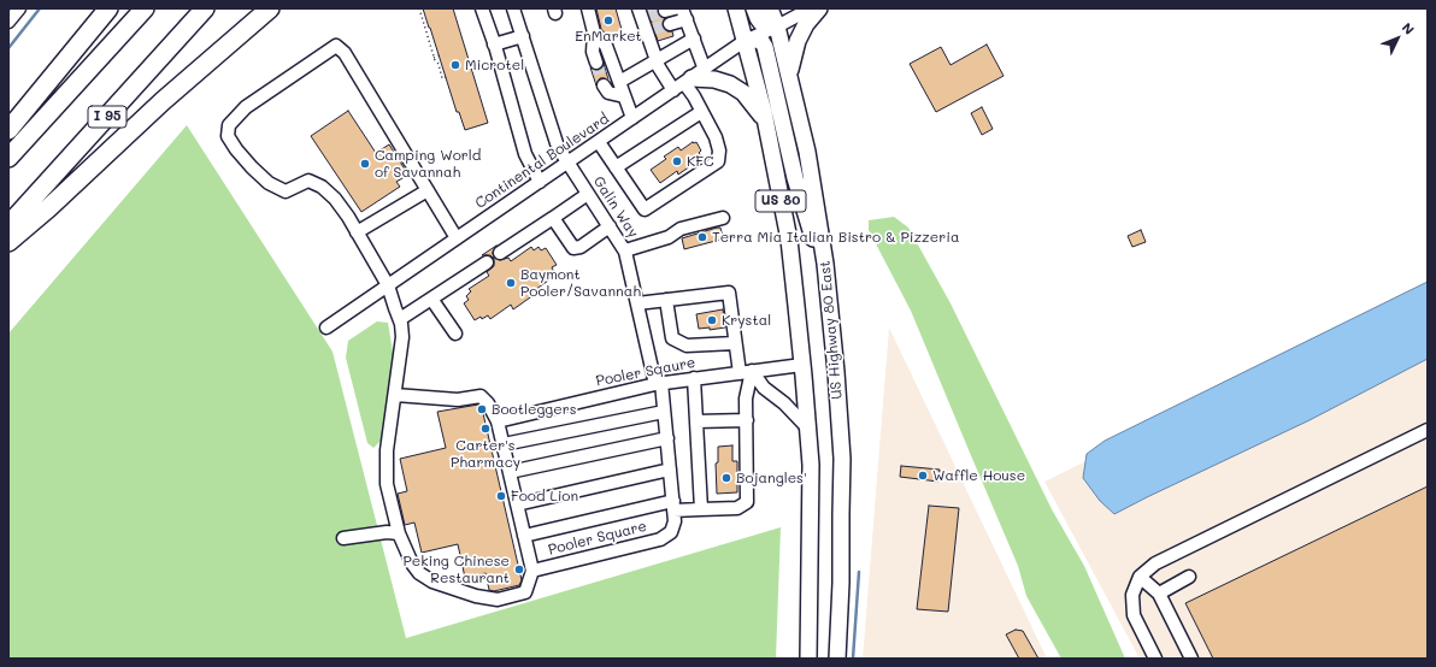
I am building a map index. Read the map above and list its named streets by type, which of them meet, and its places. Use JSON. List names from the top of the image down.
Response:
{
  "streets": {
    "highway": ["I 95"],
    "main road": ["US 80", "US Highway 80 East"],
    "street": [
      "Continental Boulevard",
      "Galin Way",
      "Pooler Sqaure",
      "Pooler Square"
    ]
  },
  "crossings": [
    ["Continental Boulevard", "US 80"],
    ["Continental Boulevard", "Galin Way"],
    ["Continental Boulevard", "US Highway 80 East"],
    ["US 80", "Pooler Sqaure"],
    ["Galin Way", "Pooler Sqaure"],
    ["Galin Way", "Pooler Square"],
    ["Pooler Sqaure", "Pooler Square"]
  ],
  "places": [
    "EnMarket",
    "Microtel",
    "KFC",
    "Camping World of Savannah",
    "Terra Mia Italian Bistro & Pizzeria",
    "Baymont Pooler/Savannah",
    "Krystal",
    "Bootleggers",
    "Carter's Pharmacy",
    "Waffle House",
    "Bojangles'",
    "Food Lion",
    "Peking Chinese Restaurant"
  ],
  "north": "top right"
}
